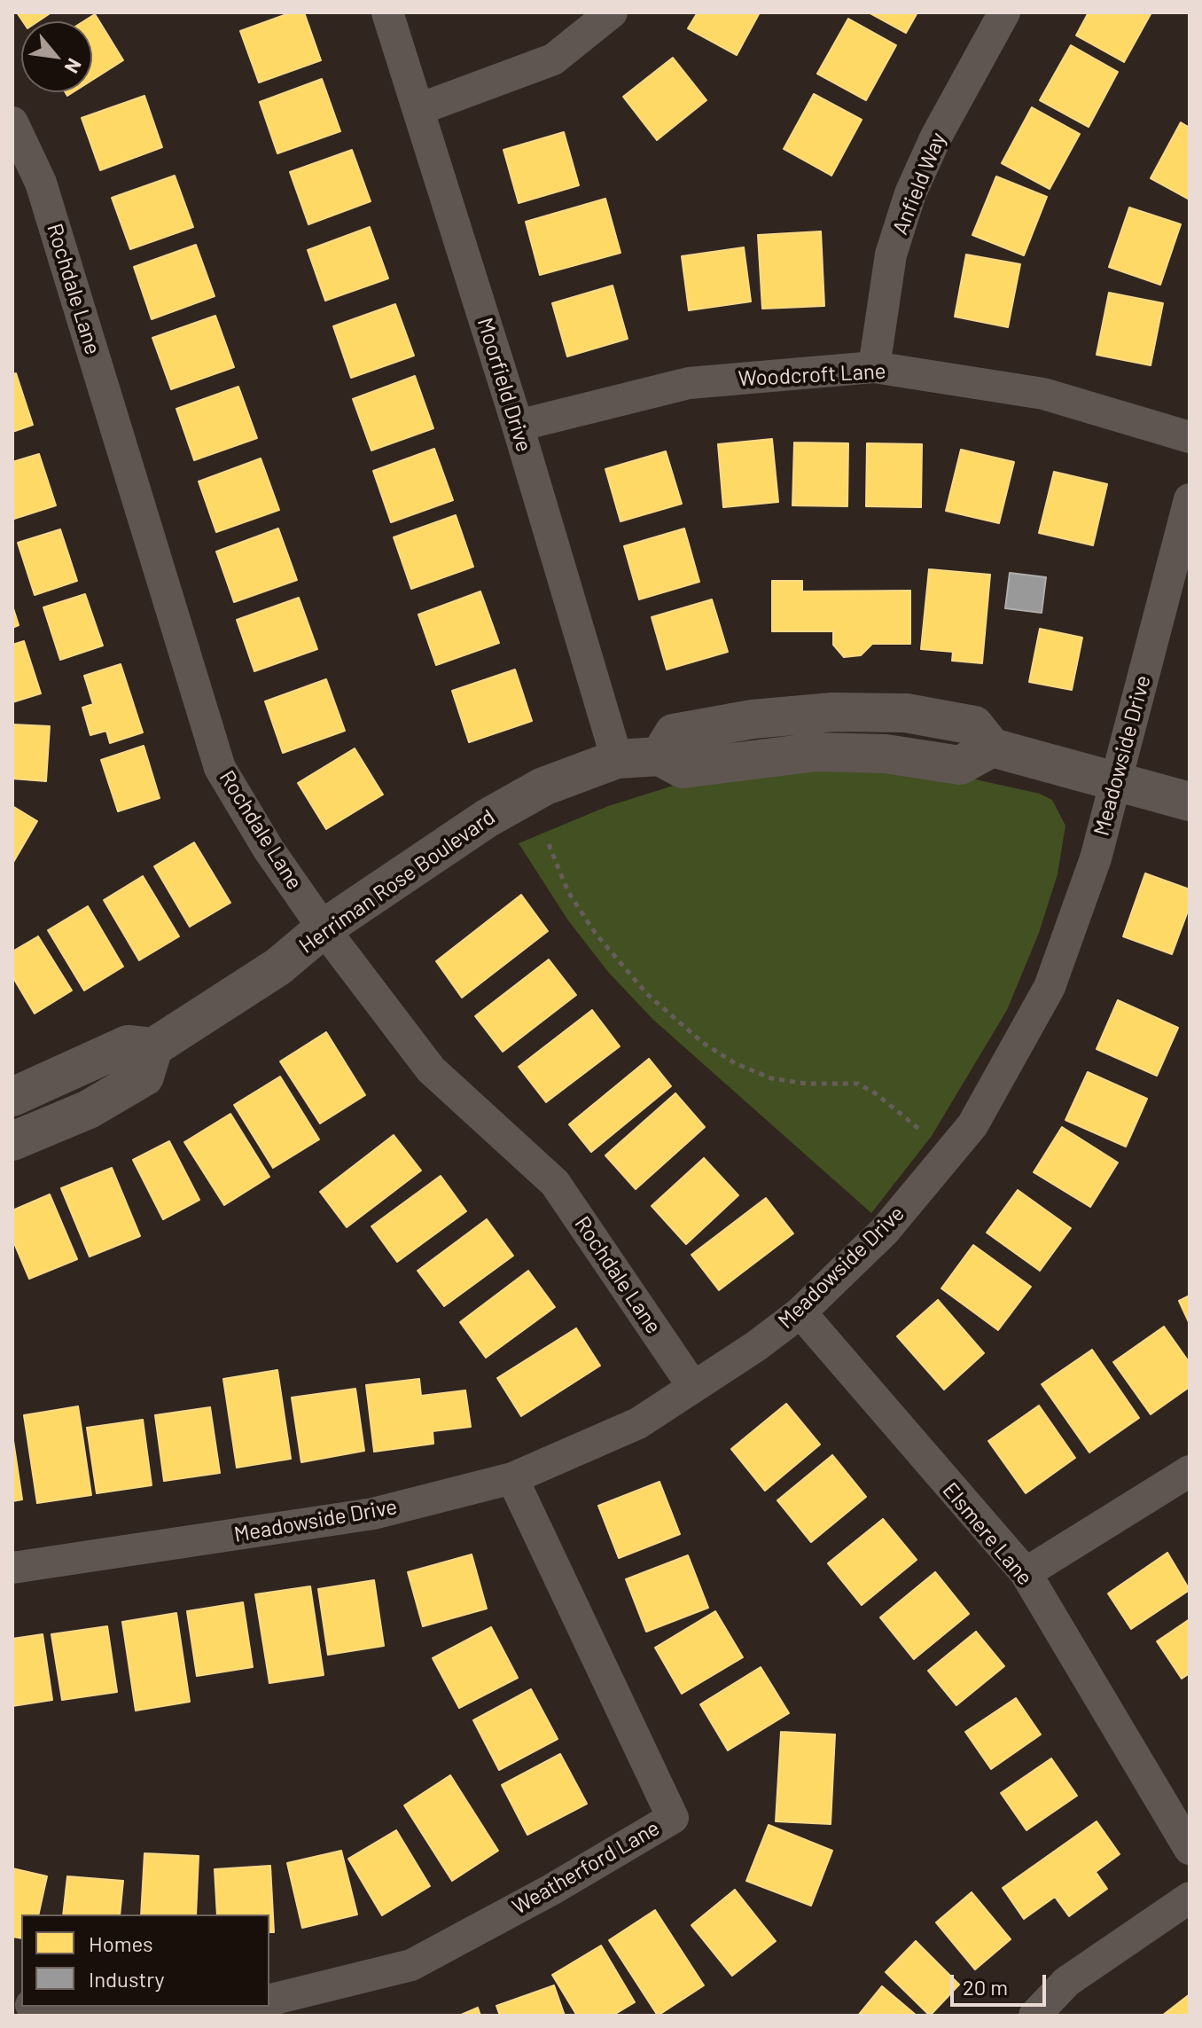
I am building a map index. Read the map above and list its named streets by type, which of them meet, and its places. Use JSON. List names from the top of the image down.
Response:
{
  "streets": {
    "street": [
      "Anfield Way",
      "Rochdale Lane",
      "Woodcroft Lane",
      "Moorfield Drive",
      "Meadowside Drive",
      "Herriman Rose Boulevard",
      "Elsmere Lane",
      "Weatherford Lane"
    ]
  },
  "crossings": [
    ["Anfield Way", "Woodcroft Lane"],
    ["Rochdale Lane", "Meadowside Drive"],
    ["Rochdale Lane", "Herriman Rose Boulevard"],
    ["Woodcroft Lane", "Moorfield Drive"],
    ["Moorfield Drive", "Herriman Rose Boulevard"],
    ["Meadowside Drive", "Herriman Rose Boulevard"],
    ["Meadowside Drive", "Elsmere Lane"],
    ["Meadowside Drive", "Weatherford Lane"]
  ],
  "legend": ["Homes", "Industry"],
  "scale_bar": "20 m",
  "north": "bottom right"
}
